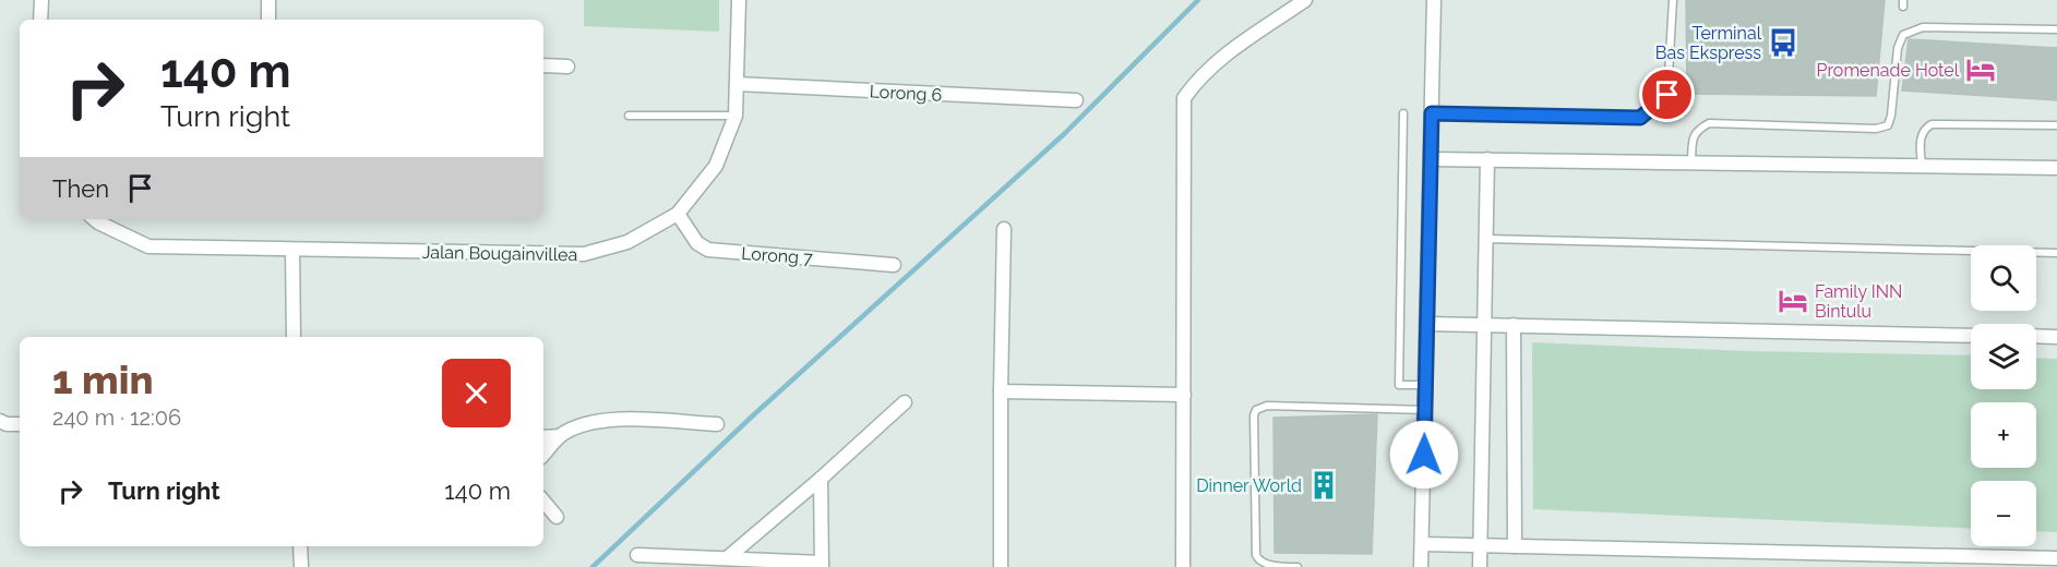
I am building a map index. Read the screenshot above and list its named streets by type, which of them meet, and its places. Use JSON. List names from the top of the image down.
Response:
{
  "streets": {
    "street": ["Lorong 6", "Jalan Bougainvillea", "Lorong 7"]
  },
  "crossings": [
    ["Lorong 6", "Jalan Bougainvillea"],
    ["Jalan Bougainvillea", "Lorong 7"]
  ],
  "places": {
    "bus stop": ["Terminal Bas Ekspress"],
    "hotel": ["Promenade Hotel", "Family INN Bintulu"],
    "building": ["Dinner World"]
  },
  "page": {
    "turn": ["140 m", "Turn right"],
    "then": "Then",
    "map_buttons": ["+", "−"],
    "heading": ["1 min", "240 m · 12:06"],
    "list": [
      {
        "name": "Turn right",
        "value": "140 m"
      }
    ]
  }
}
